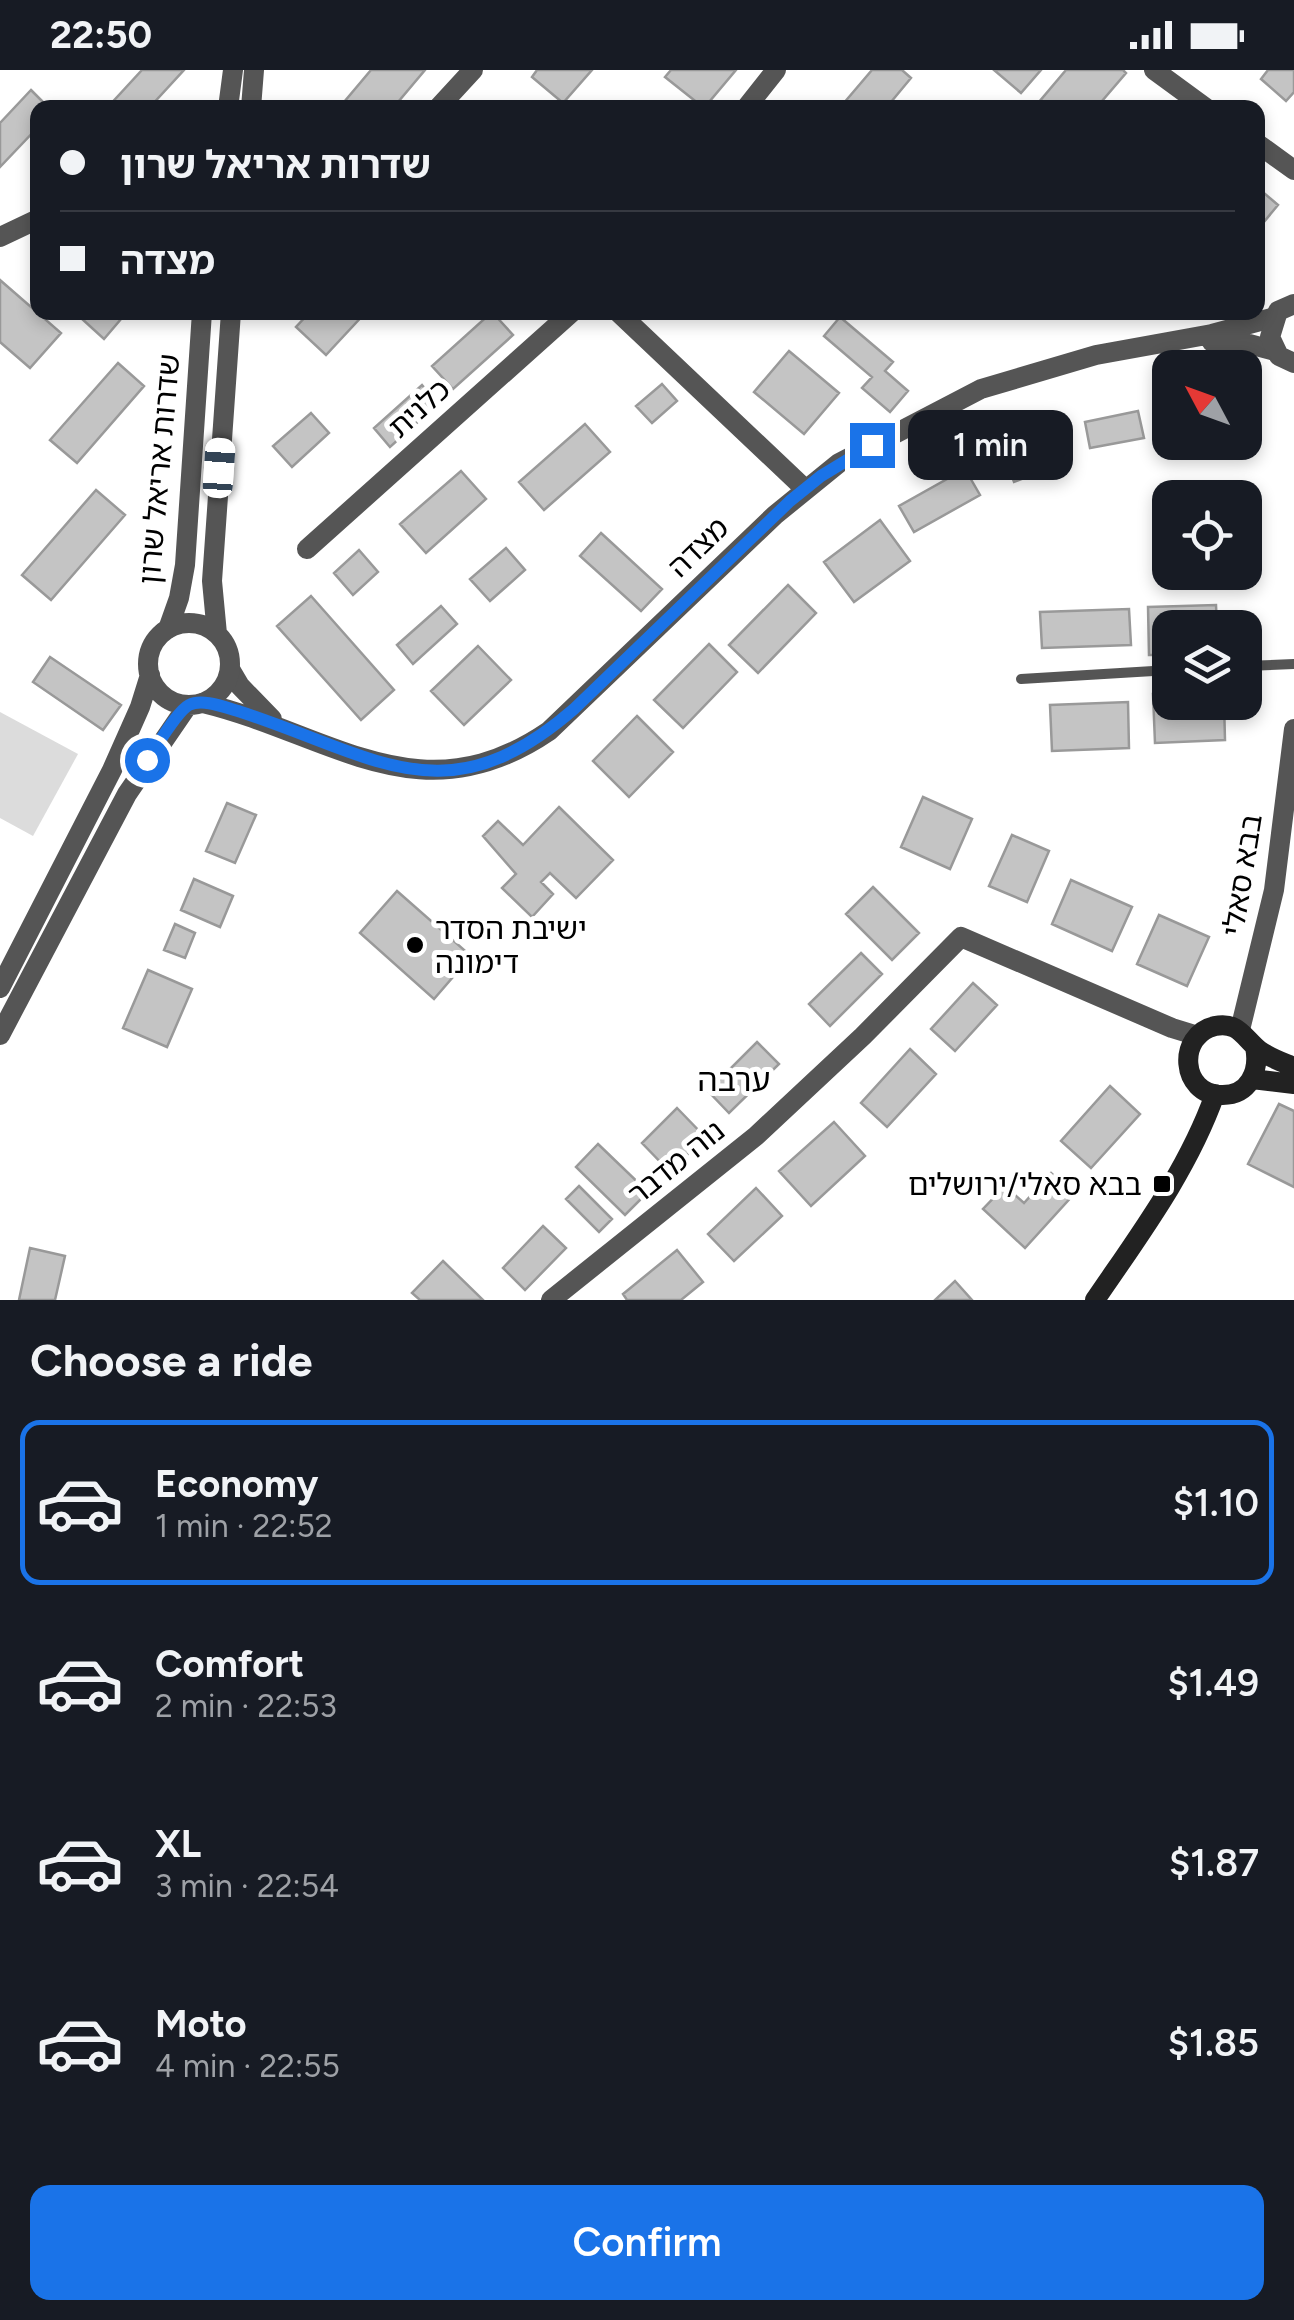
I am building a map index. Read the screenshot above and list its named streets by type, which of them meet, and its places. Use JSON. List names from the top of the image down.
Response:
{
  "streets": {
    "street": [
      "כלנית",
      "שדרות אריאל שרון",
      "מצדה",
      "בבא סאלי",
      "נוה מדבר"
    ]
  },
  "crossings": [
    ["שדרות אריאל שרון", "מצדה"],
    ["בבא סאלי", "נוה מדבר"]
  ],
  "districts": ["ערבה"],
  "places": {
    "other": ["ישיבת הסדר דימונה"],
    "transit": ["בבא סאלי/ירושלים"]
  },
  "north": "top left",
  "page": {
    "status": "22:50",
    "banner": ["שדרות אריאל שרון", "מצדה"],
    "bubble": "1 min",
    "heading": "Choose a ride",
    "list": [
      {
        "name": "Economy",
        "note": "1 min · 22:52",
        "value": "$1.10"
      },
      {
        "name": "Comfort",
        "note": "2 min · 22:53",
        "value": "$1.49"
      },
      {
        "name": "XL",
        "note": "3 min · 22:54",
        "value": "$1.87"
      },
      {
        "name": "Moto",
        "note": "4 min · 22:55",
        "value": "$1.85"
      }
    ],
    "buttons": "Confirm"
  }
}
